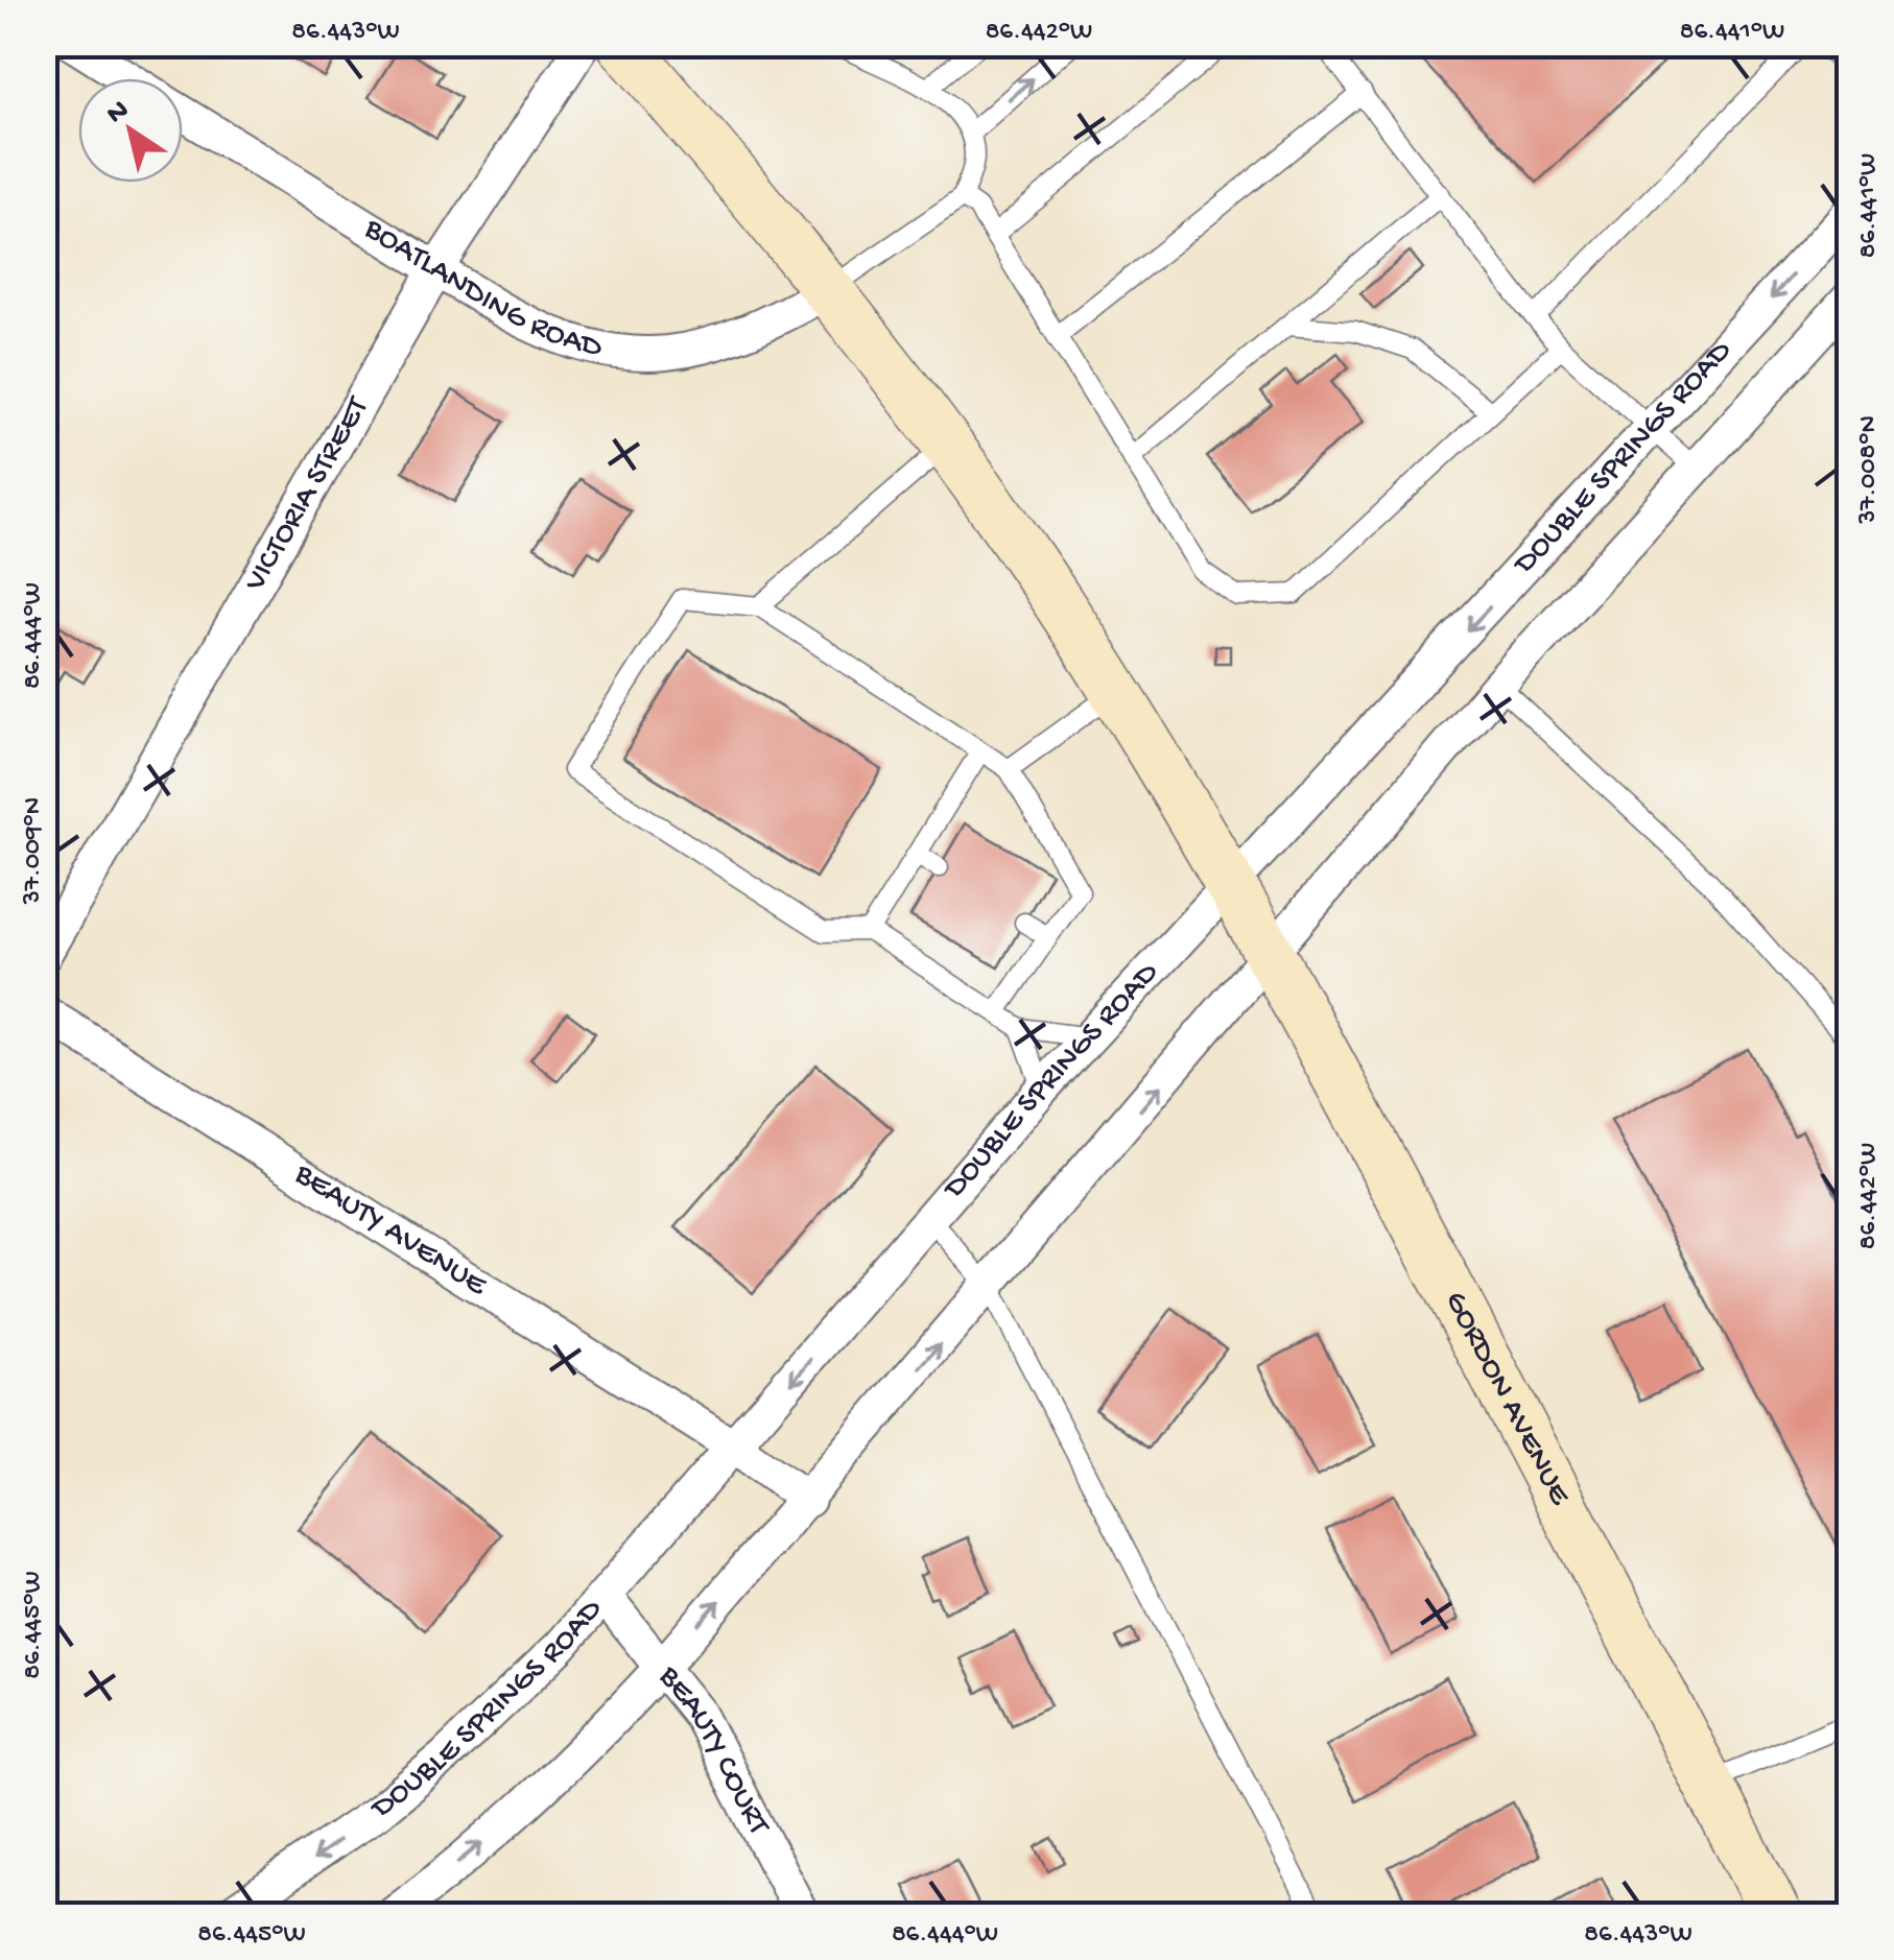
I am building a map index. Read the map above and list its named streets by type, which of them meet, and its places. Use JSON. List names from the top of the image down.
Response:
{
  "streets": {
    "main road": ["GORDON AVENUE"],
    "street": [
      "BOATLANDING ROAD",
      "DOUBLE SPRINGS ROAD",
      "VICTORIA STREET",
      "BEAUTY AVENUE",
      "BEAUTY COURT"
    ]
  },
  "crossings": [
    ["BOATLANDING ROAD", "VICTORIA STREET"],
    ["BOATLANDING ROAD", "GORDON AVENUE"],
    ["DOUBLE SPRINGS ROAD", "BEAUTY AVENUE"],
    ["DOUBLE SPRINGS ROAD", "GORDON AVENUE"],
    ["DOUBLE SPRINGS ROAD", "BEAUTY COURT"]
  ],
  "north": "top left",
  "coordinates": [
    "86.443°W",
    "86.442°W",
    "86.441°W",
    "37.008°N",
    "86.444°W",
    "37.009°N",
    "86.445°W"
  ]
}
